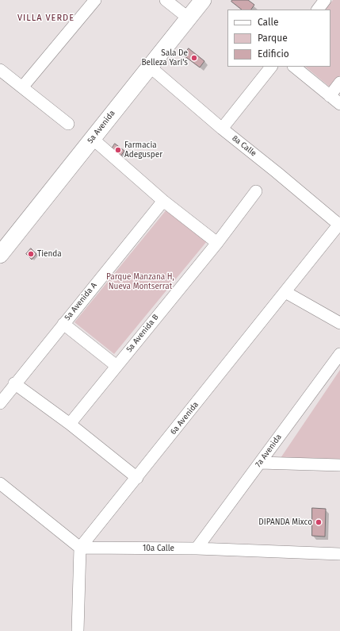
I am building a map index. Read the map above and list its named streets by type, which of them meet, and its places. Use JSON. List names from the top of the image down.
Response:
{
  "streets": {
    "main road": ["5a Avenida"],
    "street": [
      "8a Calle",
      "5a Avenida A",
      "5a Avenida B",
      "6a Avenida",
      "7a Avenida",
      "10a Calle"
    ]
  },
  "crossings": [
    ["5a Avenida", "8a Calle"],
    ["8a Calle", "6a Avenida"],
    ["6a Avenida", "10a Calle"],
    ["7a Avenida", "10a Calle"]
  ],
  "districts": ["VILLA VERDE"],
  "parks": ["Parque Manzana H, Nueva Montserrat"],
  "places": [
    "Sala De Belleza Yari's",
    "Farmacia Adegusper",
    "Tienda",
    "DIPANDA Mixco"
  ],
  "legend": ["Calle", "Parque", "Edificio"]
}
